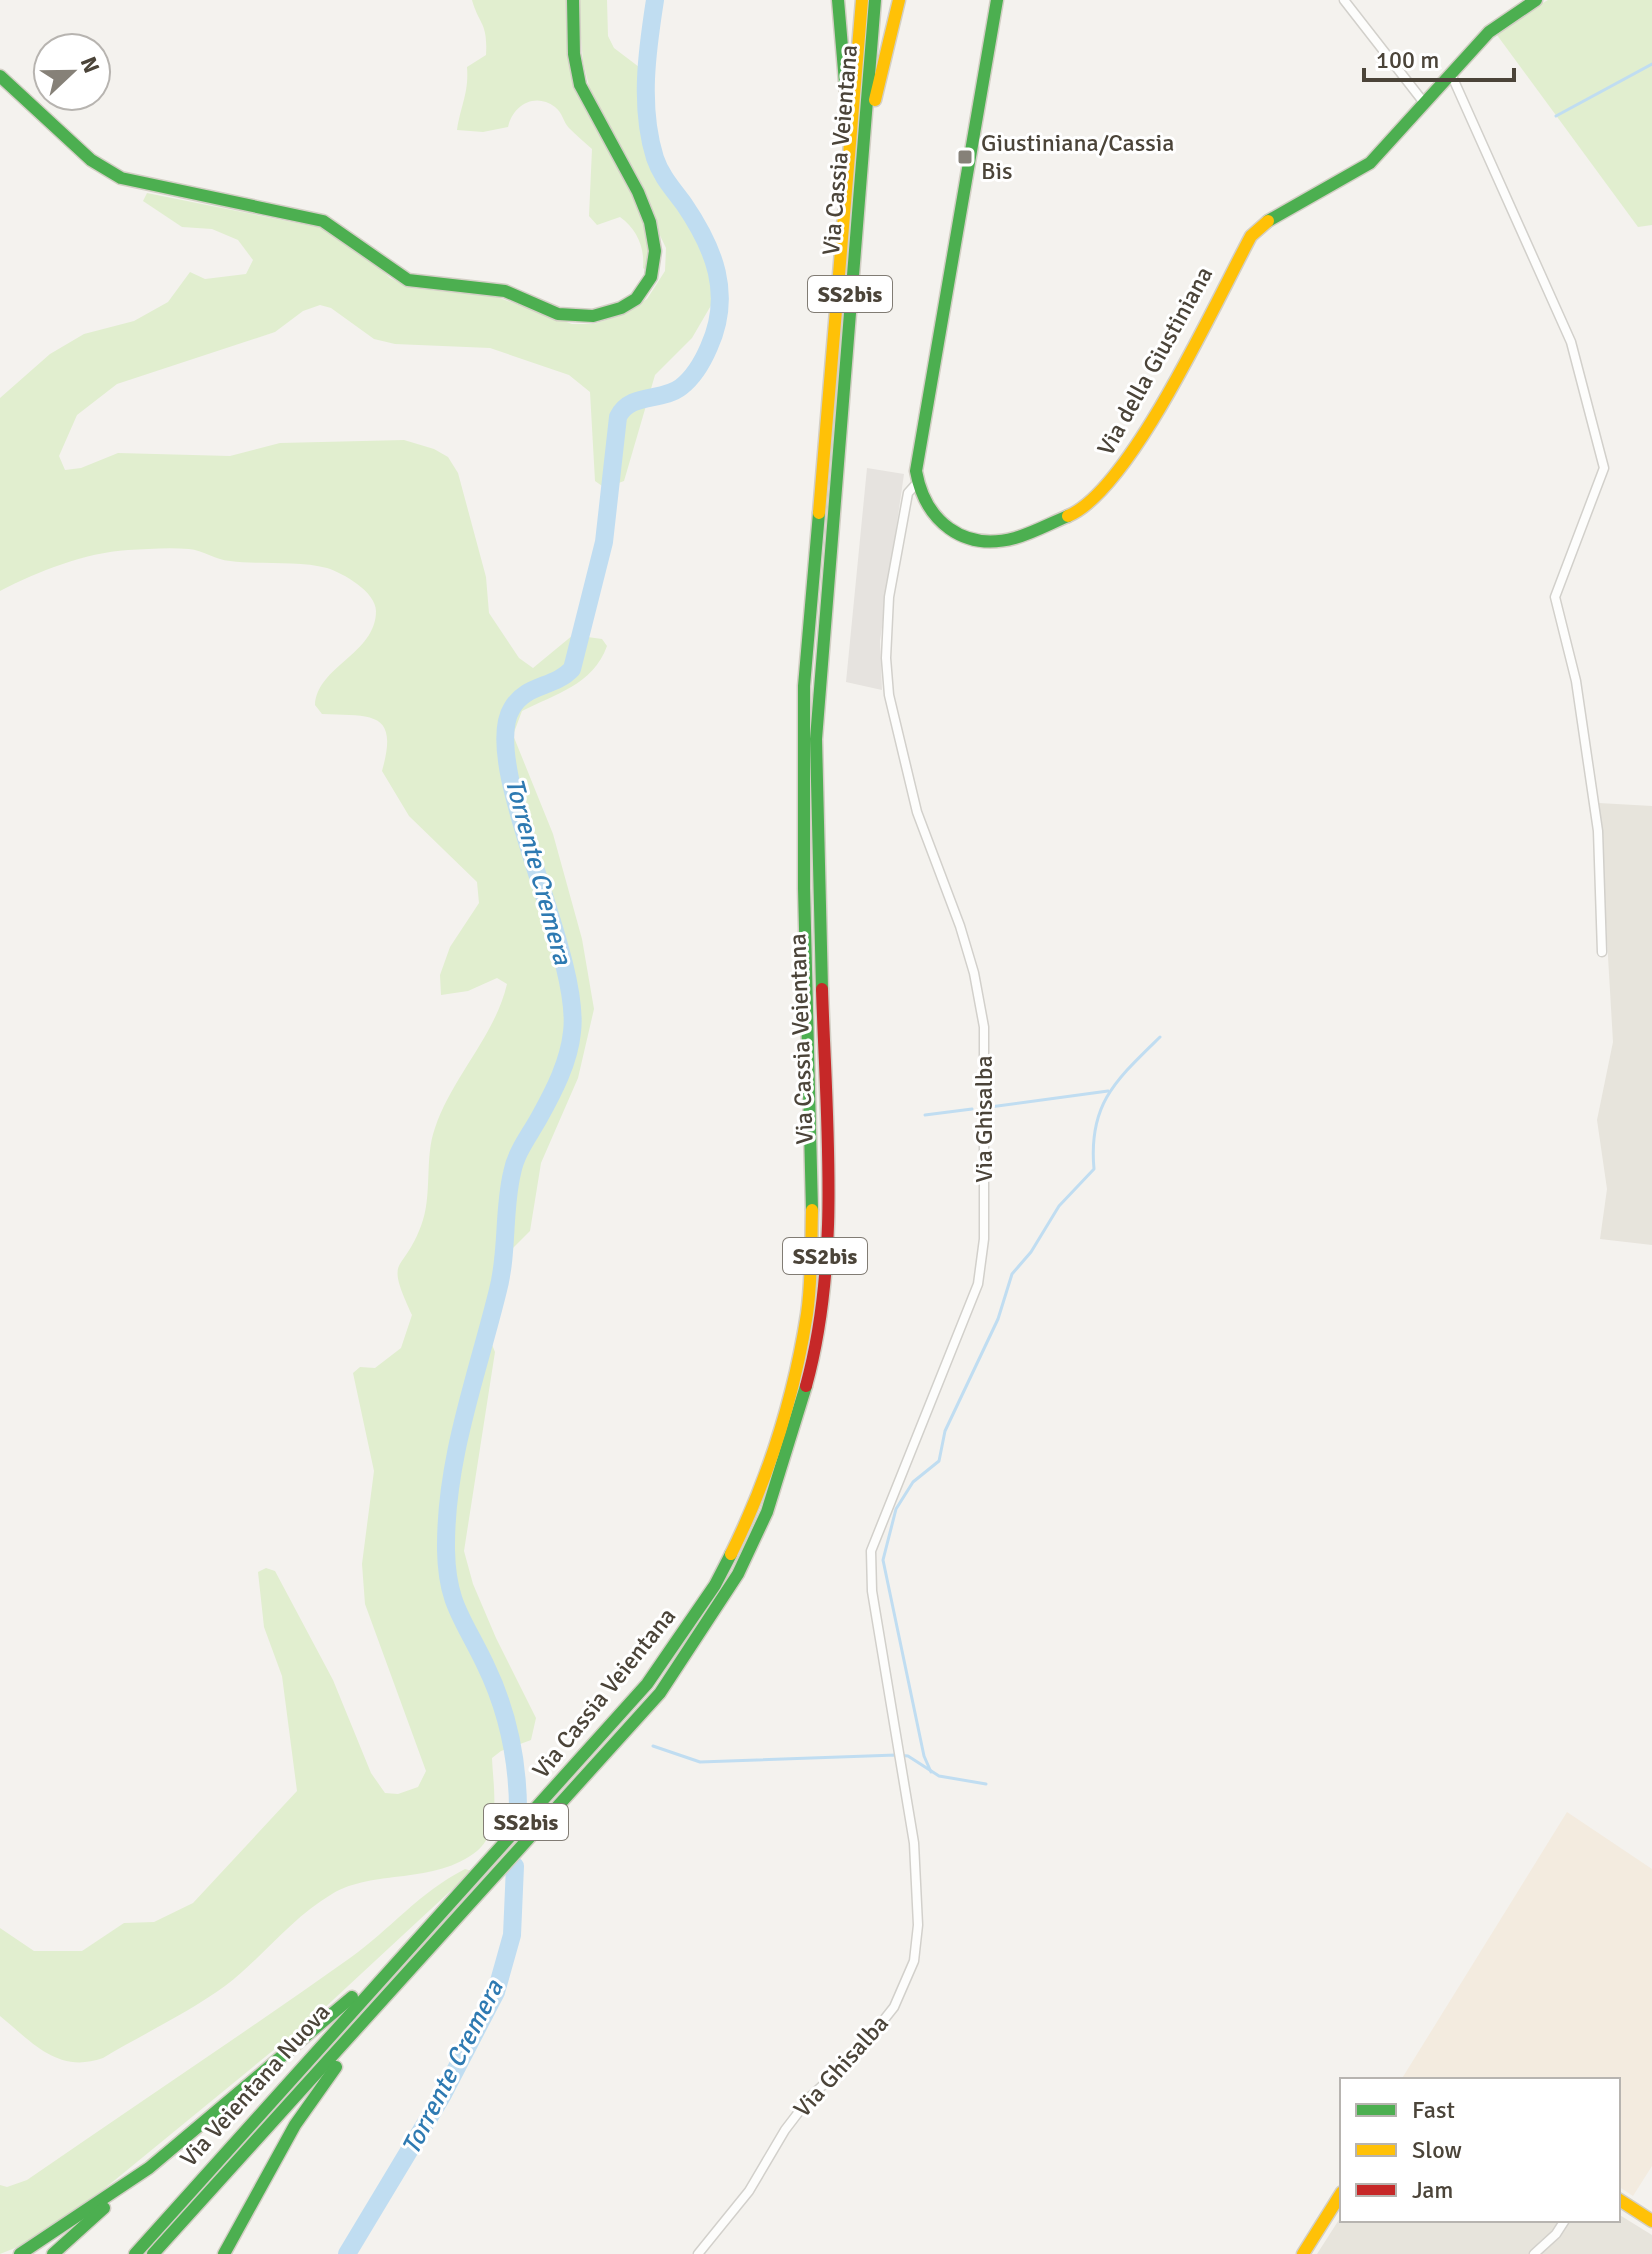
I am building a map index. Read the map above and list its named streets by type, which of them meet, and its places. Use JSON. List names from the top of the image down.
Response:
{
  "streets": {
    "main road": [
      "Via Cassia Veientana",
      "SS2bis",
      "Via della Giustiniana",
      "Via Veientana Nuova"
    ],
    "street": ["Via Ghisalba"]
  },
  "crossings": [
    ["Via Cassia Veientana", "Via Veientana Nuova"],
    ["Via della Giustiniana", "Via Ghisalba"]
  ],
  "water": ["Torrente Cremera"],
  "places": {
    "transit": ["Giustiniana/Cassia Bis"]
  },
  "legend": ["Fast", "Slow", "Jam"],
  "scale_bar": "100 m",
  "north": "right"
}
